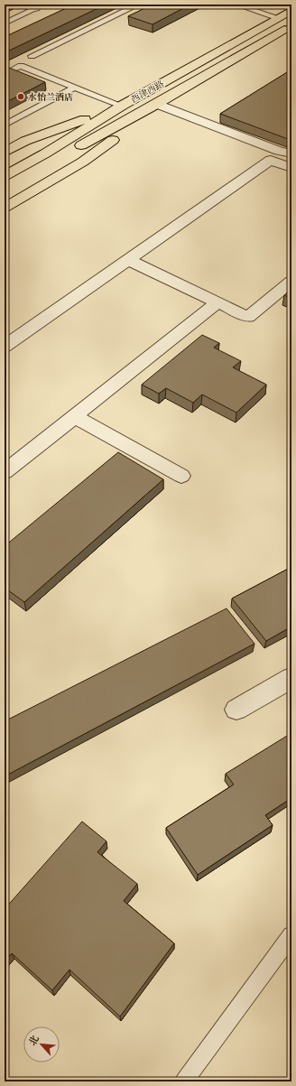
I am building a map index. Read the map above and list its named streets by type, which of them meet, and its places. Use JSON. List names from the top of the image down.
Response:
{
  "streets": {
    "main road": ["西津西路"]
  },
  "places": ["水怡兰酒店"],
  "north": "top left"
}
